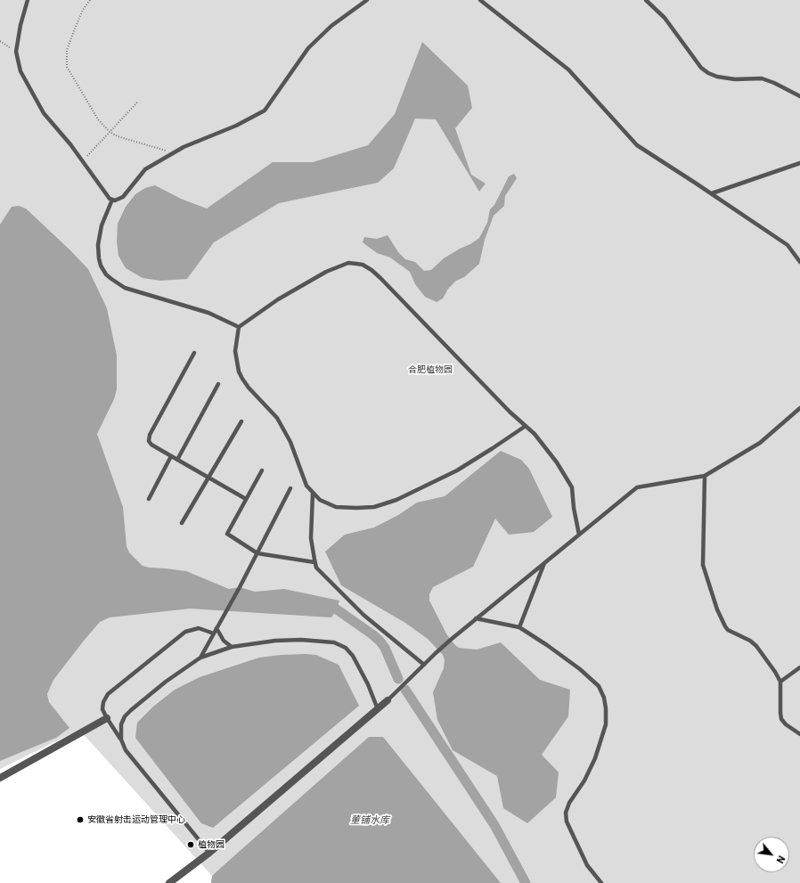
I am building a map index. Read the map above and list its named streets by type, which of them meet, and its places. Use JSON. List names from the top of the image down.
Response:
{
  "water": ["董铺水库"],
  "parks": ["合肥植物园"],
  "places": ["安徽省射击运动管理中心", "植物园"],
  "north": "bottom right"
}
